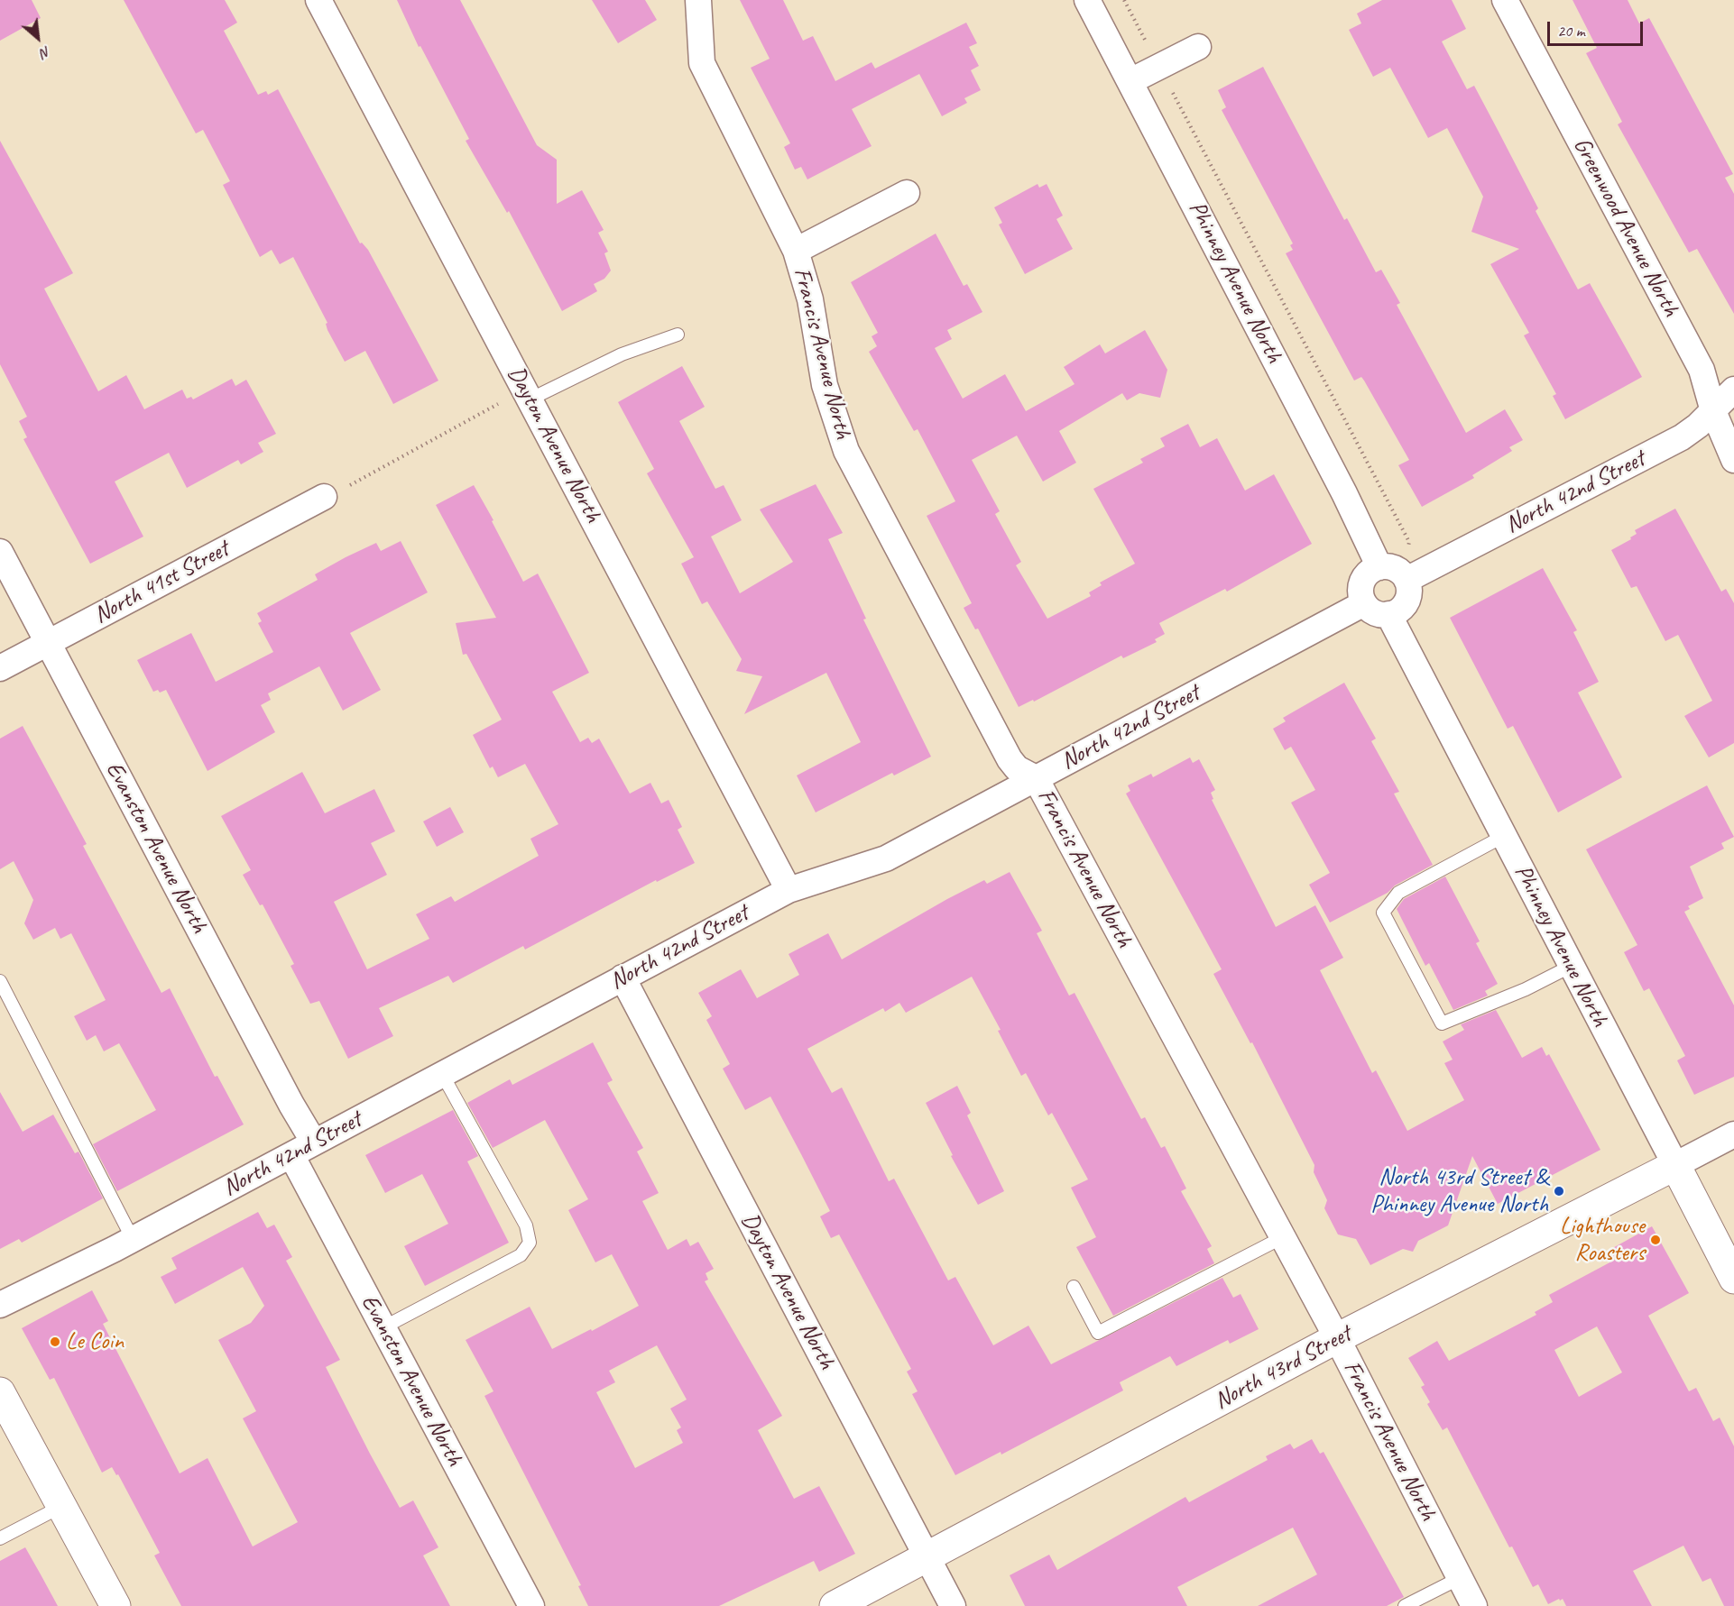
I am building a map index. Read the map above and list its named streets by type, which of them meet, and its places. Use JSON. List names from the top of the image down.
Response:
{
  "streets": {
    "street": [
      "Greenwood Avenue North",
      "Phinney Avenue North",
      "Francis Avenue North",
      "Dayton Avenue North",
      "North 42nd Street",
      "North 41st Street",
      "Evanston Avenue North",
      "North 43rd Street"
    ]
  },
  "crossings": [
    ["Greenwood Avenue North", "North 42nd Street"],
    ["Phinney Avenue North", "North 42nd Street"],
    ["Phinney Avenue North", "North 43rd Street"],
    ["Francis Avenue North", "North 42nd Street"],
    ["Francis Avenue North", "North 43rd Street"],
    ["Dayton Avenue North", "North 42nd Street"],
    ["Dayton Avenue North", "North 43rd Street"],
    ["North 42nd Street", "Evanston Avenue North"],
    ["North 41st Street", "Evanston Avenue North"]
  ],
  "places": ["North 43rd Street & Phinney Avenue North", "Lighthouse Roasters", "Le Coin"],
  "scale_bar": "20 m",
  "north": "bottom right"
}
